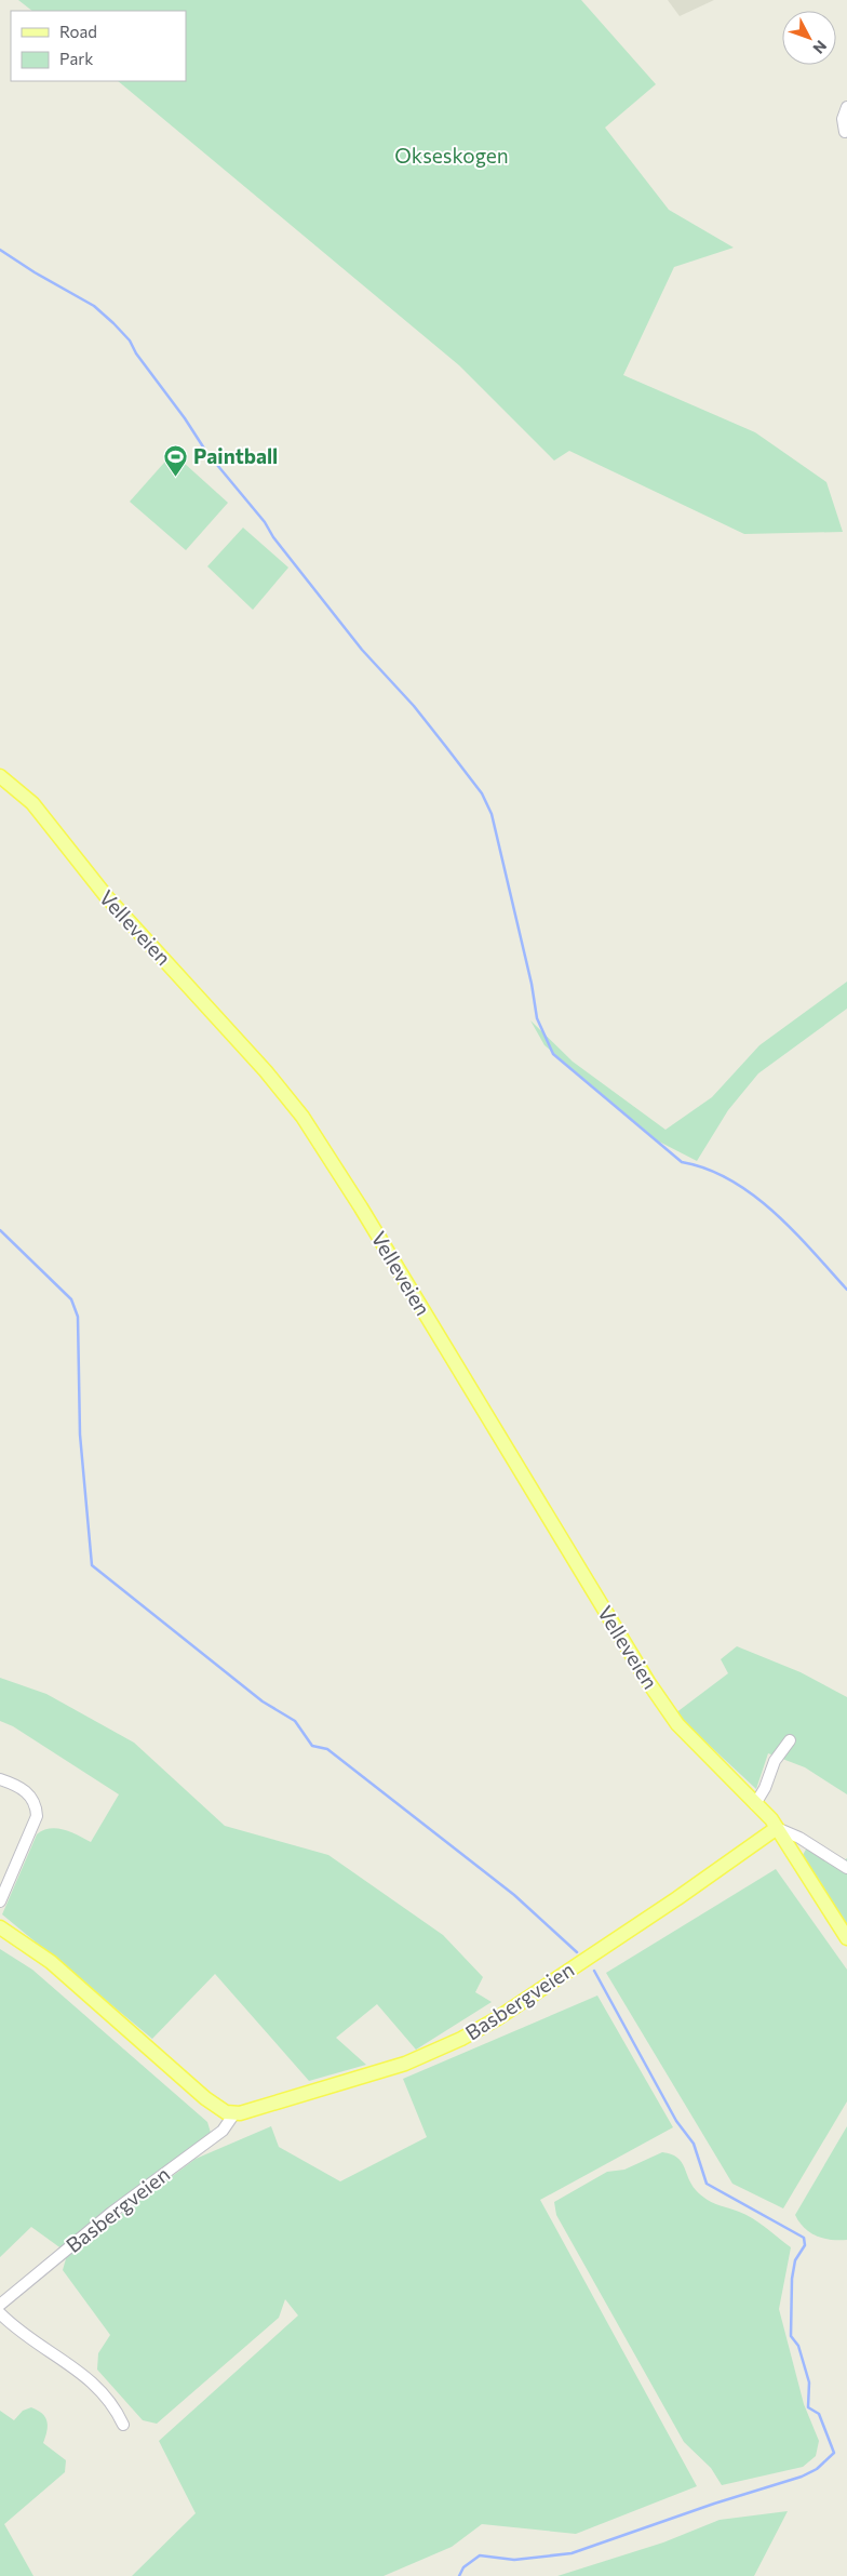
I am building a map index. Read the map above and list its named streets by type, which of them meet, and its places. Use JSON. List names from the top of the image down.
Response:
{
  "streets": {
    "main road": ["Velleveien", "Basbergveien"]
  },
  "crossings": [
    ["Velleveien", "Basbergveien"]
  ],
  "parks": ["Okseskogen"],
  "places": {
    "sports": ["Paintball"]
  },
  "legend": ["Road", "Park"],
  "north": "bottom right"
}
